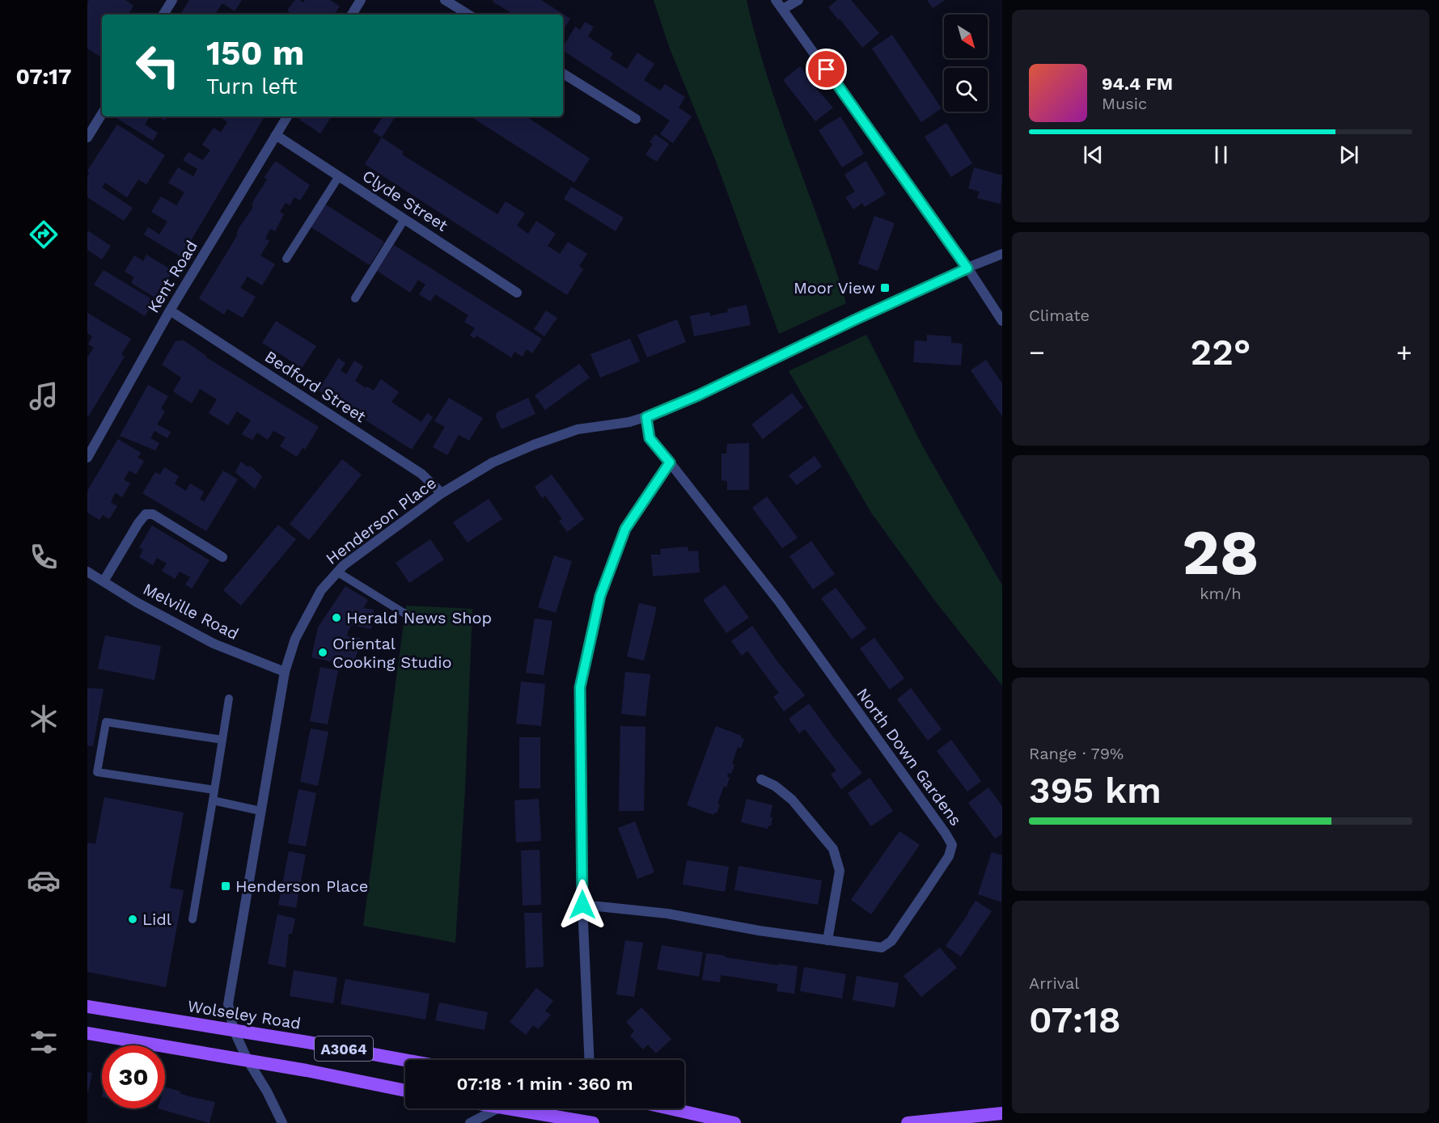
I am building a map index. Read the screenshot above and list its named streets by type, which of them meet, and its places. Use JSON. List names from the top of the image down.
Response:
{
  "streets": {
    "main road": ["Wolseley Road", "A3064"],
    "street": [
      "Clyde Street",
      "Kent Road",
      "Bedford Street",
      "Henderson Place",
      "Melville Road",
      "North Down Gardens"
    ]
  },
  "crossings": [
    ["Clyde Street", "Kent Road"],
    ["Kent Road", "Bedford Street"],
    ["Bedford Street", "Henderson Place"],
    ["Henderson Place", "Melville Road"],
    ["Henderson Place", "Wolseley Road"],
    ["Henderson Place", "A3064"]
  ],
  "places": {
    "transit": ["Moor View", "Henderson Place"],
    "other": ["Herald News Shop", "Oriental Cooking Studio", "Lidl"]
  },
  "north": "bottom right",
  "page": {
    "tabs": "07:17",
    "turn": ["150 m", "Turn left"],
    "song": ["94.4 FM", "Music"],
    "tile": [
      "Climate",
      ["28", "km/h"],
      ["Range · 79%", "395 km"],
      ["Arrival", "07:18"]
    ],
    "heat": ["−", "22°", "+"],
    "limit": "30",
    "trip": "07:18 · 1 min · 360 m"
  }
}
